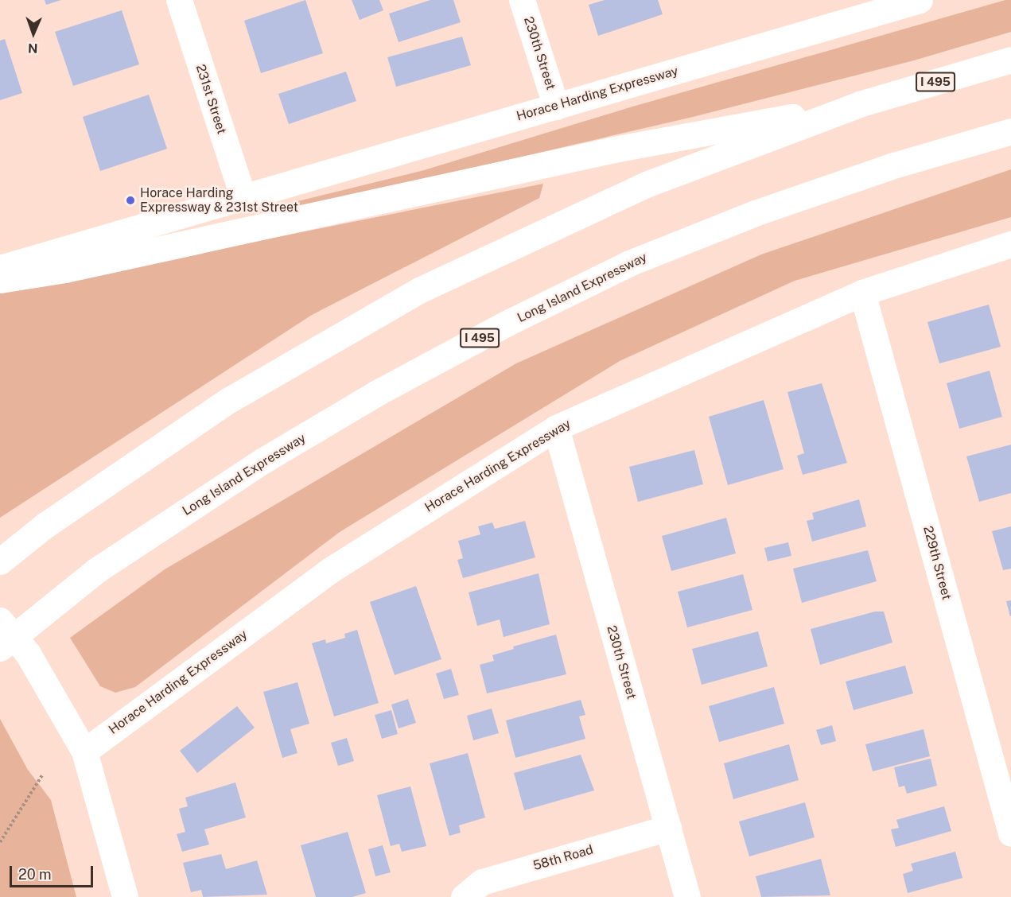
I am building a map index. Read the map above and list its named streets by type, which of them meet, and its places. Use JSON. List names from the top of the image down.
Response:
{
  "streets": {
    "main road": [
      "230th Street",
      "I 495",
      "Horace Harding Expressway",
      "231st Street",
      "Long Island Expressway",
      "229th Street",
      "58th Road"
    ]
  },
  "crossings": [
    ["230th Street", "Horace Harding Expressway"],
    ["230th Street", "58th Road"],
    ["Horace Harding Expressway", "231st Street"],
    ["Horace Harding Expressway", "229th Street"]
  ],
  "places": ["Horace Harding Expressway & 231st Street"],
  "scale_bar": "20 m",
  "north": "bottom"
}
